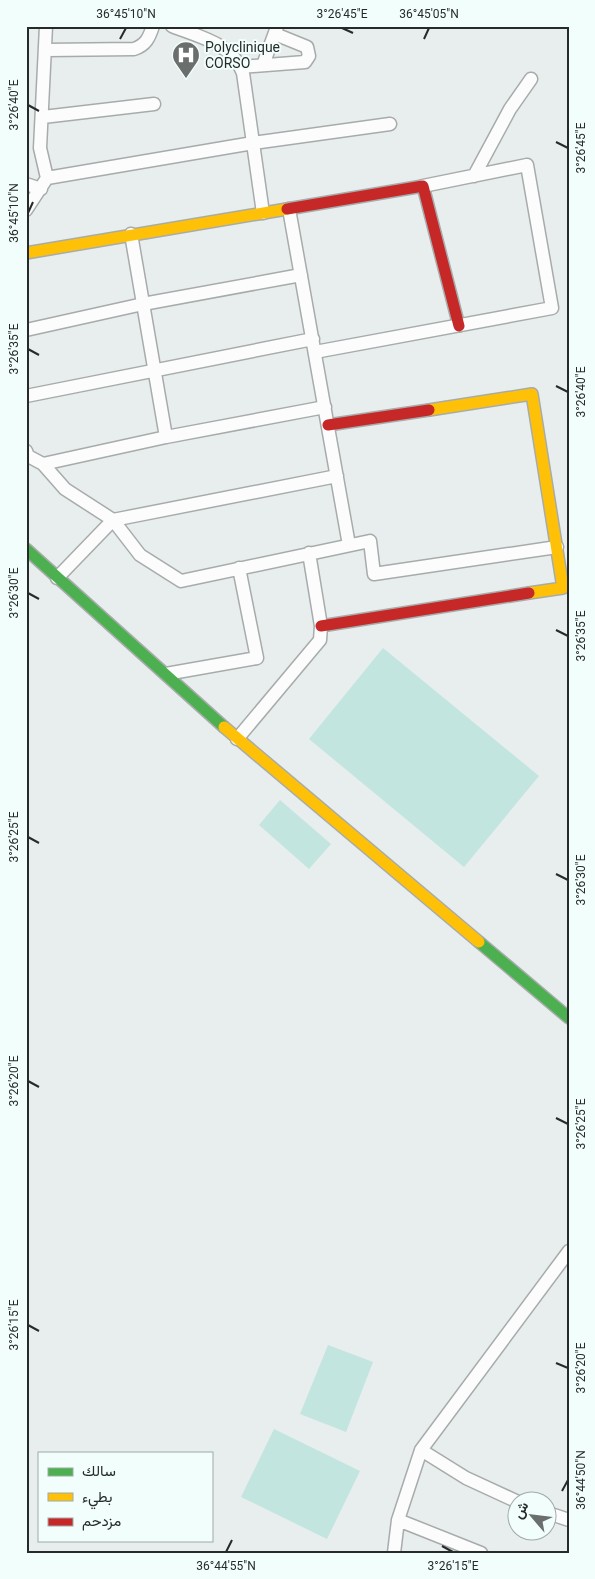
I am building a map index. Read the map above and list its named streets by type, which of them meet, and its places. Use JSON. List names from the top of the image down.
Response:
{
  "places": {
    "hospital": ["Polyclinique CORSO"]
  },
  "legend": ["سالك", "بطيء", "مزدحم"],
  "north": "top left",
  "coordinates": [
    "36°45'10\"N",
    "3°26'45\"E",
    "36°45'05\"N",
    "3°26'40\"E",
    "3°26'35\"E",
    "3°26'30\"E",
    "3°26'25\"E",
    "3°26'20\"E",
    "3°26'15\"E",
    "36°44'50\"N",
    "36°44'55\"N"
  ]
}
